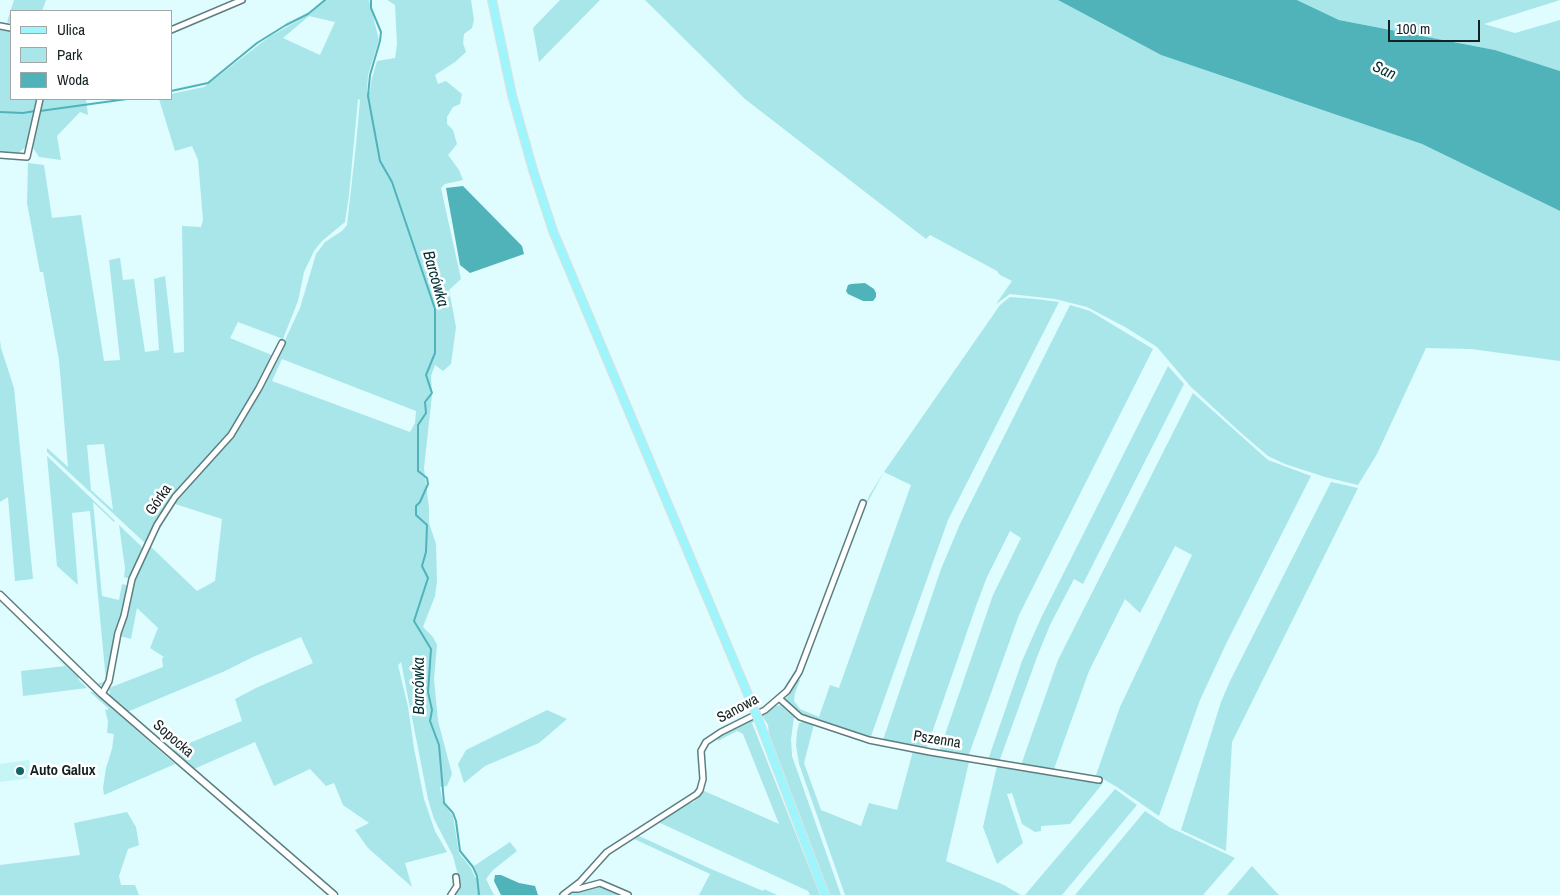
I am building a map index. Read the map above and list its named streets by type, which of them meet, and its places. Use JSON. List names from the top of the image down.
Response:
{
  "streets": {
    "street": [
      "Górka",
      "Sanowa",
      "Sopocka",
      "Pszenna"
    ]
  },
  "crossings": [
    ["Górka", "Sopocka"],
    ["Sanowa", "Pszenna"]
  ],
  "water": ["San", "Barcówka"],
  "places": ["Auto Galux"],
  "legend": ["Ulica", "Park", "Woda"],
  "scale_bar": "100 m"
}
